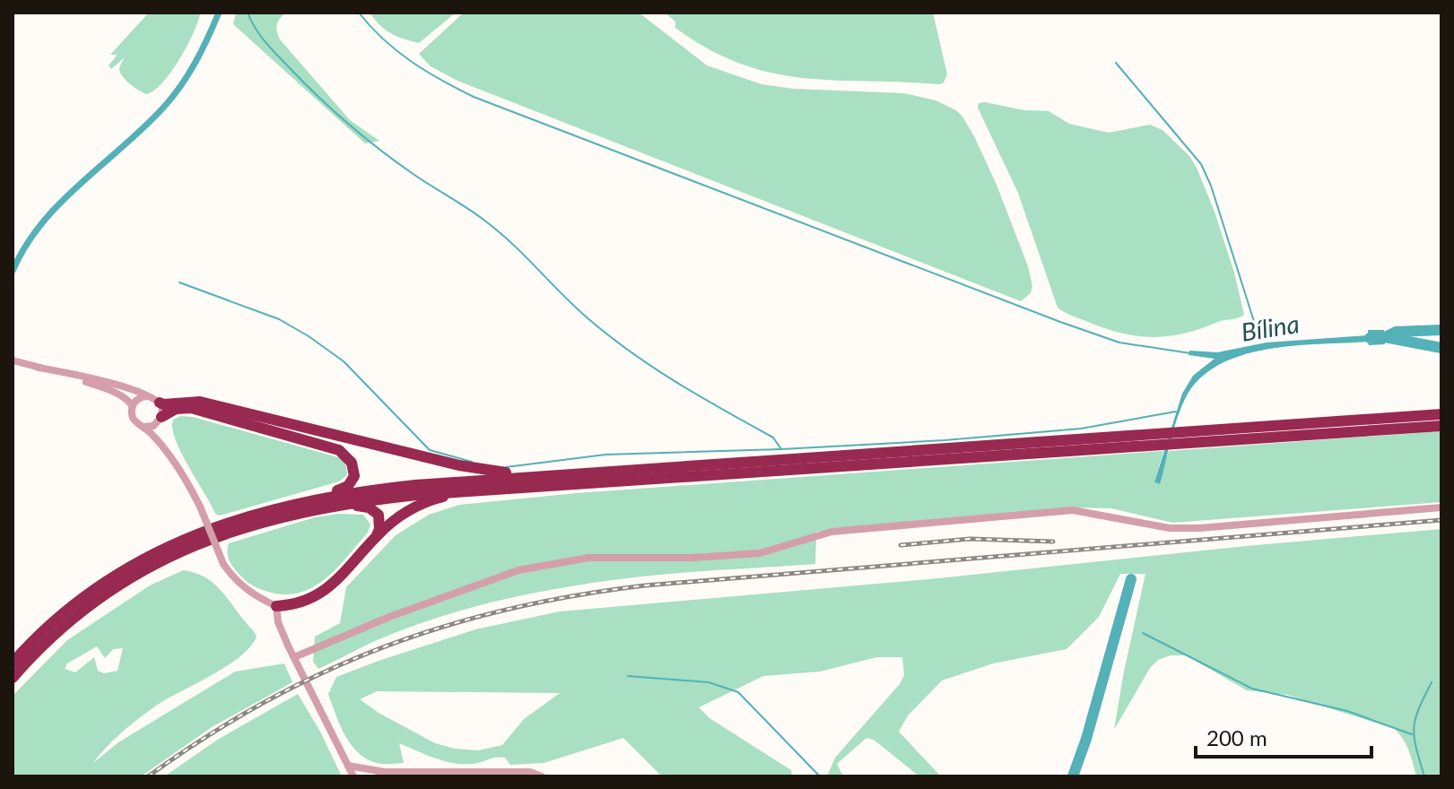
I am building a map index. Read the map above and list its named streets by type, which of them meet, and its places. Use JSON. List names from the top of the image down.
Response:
{
  "water": ["Bílina"],
  "scale_bar": "200 m"
}
